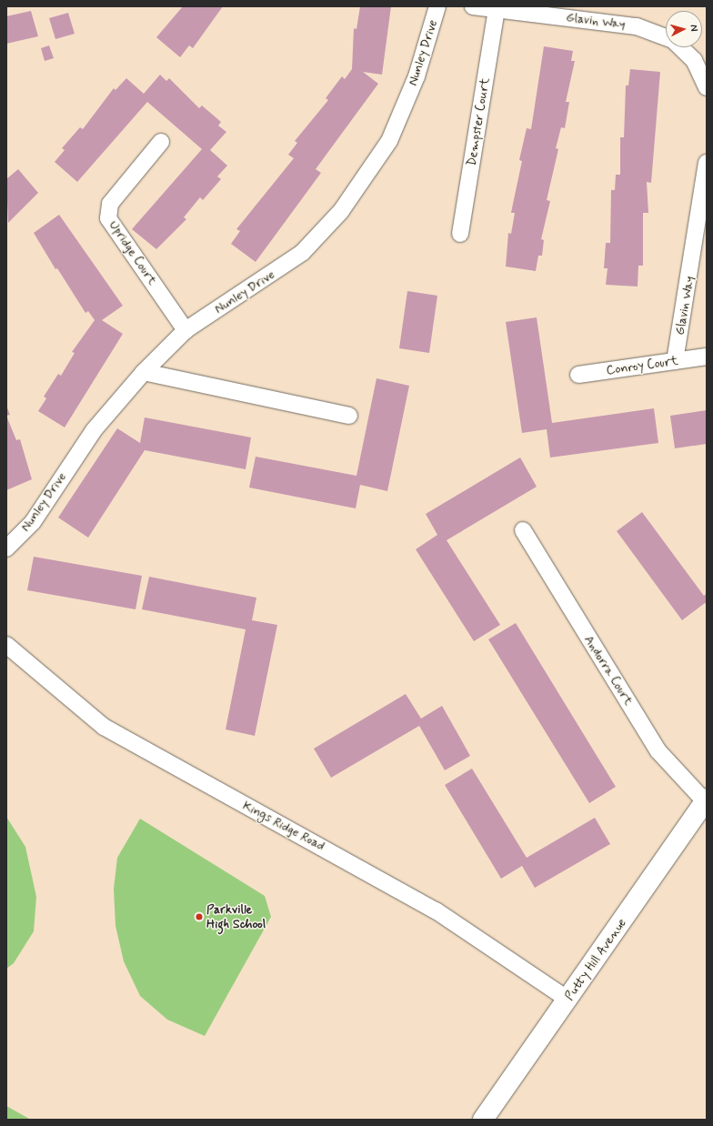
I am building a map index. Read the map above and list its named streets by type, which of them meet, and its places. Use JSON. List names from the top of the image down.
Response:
{
  "streets": {
    "main road": ["Putty Hill Avenue"],
    "street": [
      "Glavin Way",
      "Nunley Drive",
      "Dempster Court",
      "Upridge Court",
      "Conroy Court",
      "Andorra Court",
      "Kings Ridge Road"
    ]
  },
  "crossings": [
    ["Glavin Way", "Dempster Court"],
    ["Glavin Way", "Conroy Court"],
    ["Nunley Drive", "Upridge Court"],
    ["Andorra Court", "Putty Hill Avenue"],
    ["Kings Ridge Road", "Putty Hill Avenue"]
  ],
  "places": ["Parkville High School"],
  "north": "right"
}
